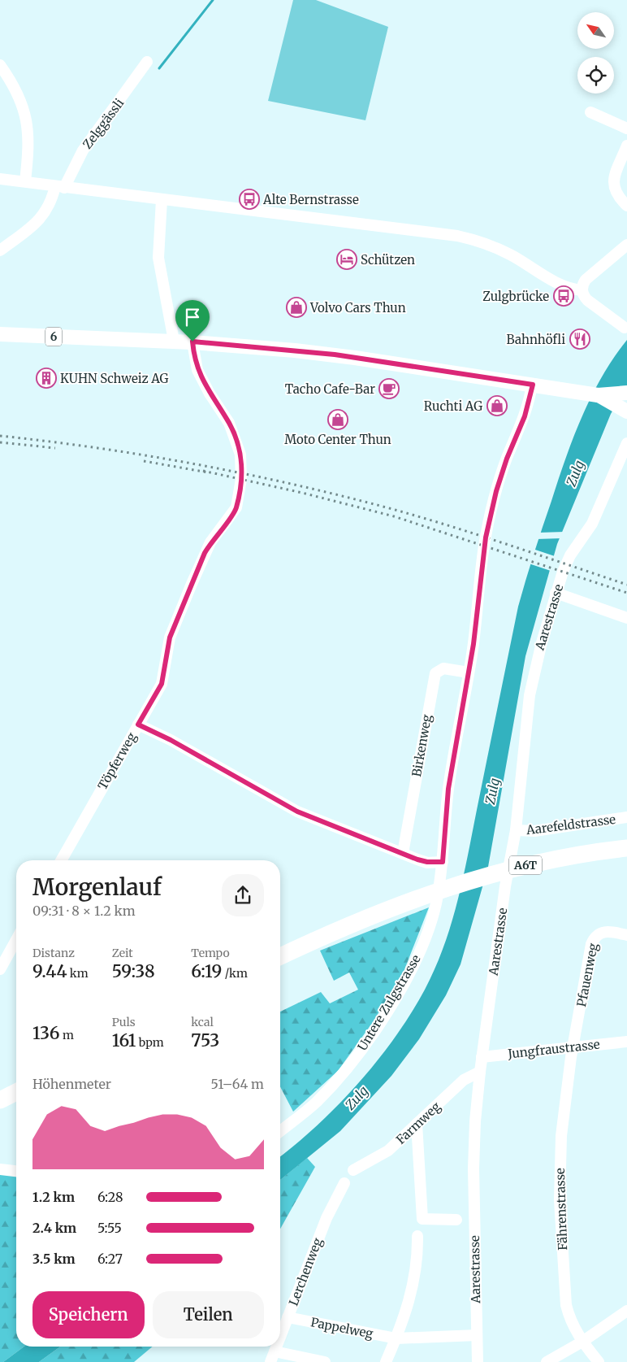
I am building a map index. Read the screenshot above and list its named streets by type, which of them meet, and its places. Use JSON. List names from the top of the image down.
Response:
{
  "streets": {
    "highway": ["A6T"],
    "main road": ["6"],
    "street": [
      "Zelggässli",
      "Aarestrasse",
      "Birkenweg",
      "Töpferweg",
      "Aarefeldstrasse",
      "Pfauenweg",
      "Untere Zulgstrasse",
      "Jungfraustrasse",
      "Farmweg",
      "Fährenstrasse",
      "Lerchenweg",
      "Pappelweg"
    ]
  },
  "crossings": [
    ["6", "Töpferweg"],
    ["6", "Untere Zulgstrasse"],
    ["Aarestrasse", "Aarefeldstrasse"],
    ["Aarestrasse", "Jungfraustrasse"],
    ["Aarestrasse", "Farmweg"],
    ["Aarestrasse", "Pappelweg"],
    ["Birkenweg", "Untere Zulgstrasse"],
    ["Pfauenweg", "Jungfraustrasse"],
    ["Pfauenweg", "Fährenstrasse"],
    ["Jungfraustrasse", "Fährenstrasse"],
    ["Lerchenweg", "Pappelweg"]
  ],
  "water": ["Zulg"],
  "places": {
    "bus stop": ["Alte Bernstrasse", "Zulgbrücke"],
    "hotel": ["Schützen"],
    "shop": ["Volvo Cars Thun", "Ruchti AG", "Moto Center Thun"],
    "restaurant": ["Bahnhöfli"],
    "building": ["KUHN Schweiz AG"],
    "cafe": ["Tacho Cafe-Bar"]
  },
  "north": "top left",
  "page": {
    "heading": ["Morgenlauf", "09:31 · 8 × 1.2 km"],
    "stats": [
      ["Distanz", "9.44 km"],
      ["Zeit", "59:38"],
      ["Tempo", "6:19 /km"],
      ["136 m"],
      ["Puls", "161 bpm"],
      ["kcal", "753"]
    ],
    "chart": ["Höhenmeter", "51–64 m"],
    "list": [
      {
        "name": "1.2 km",
        "note": "6:28"
      },
      {
        "name": "2.4 km",
        "note": "5:55"
      },
      {
        "name": "3.5 km",
        "note": "6:27"
      }
    ],
    "buttons": ["Speichern", "Teilen"]
  }
}
